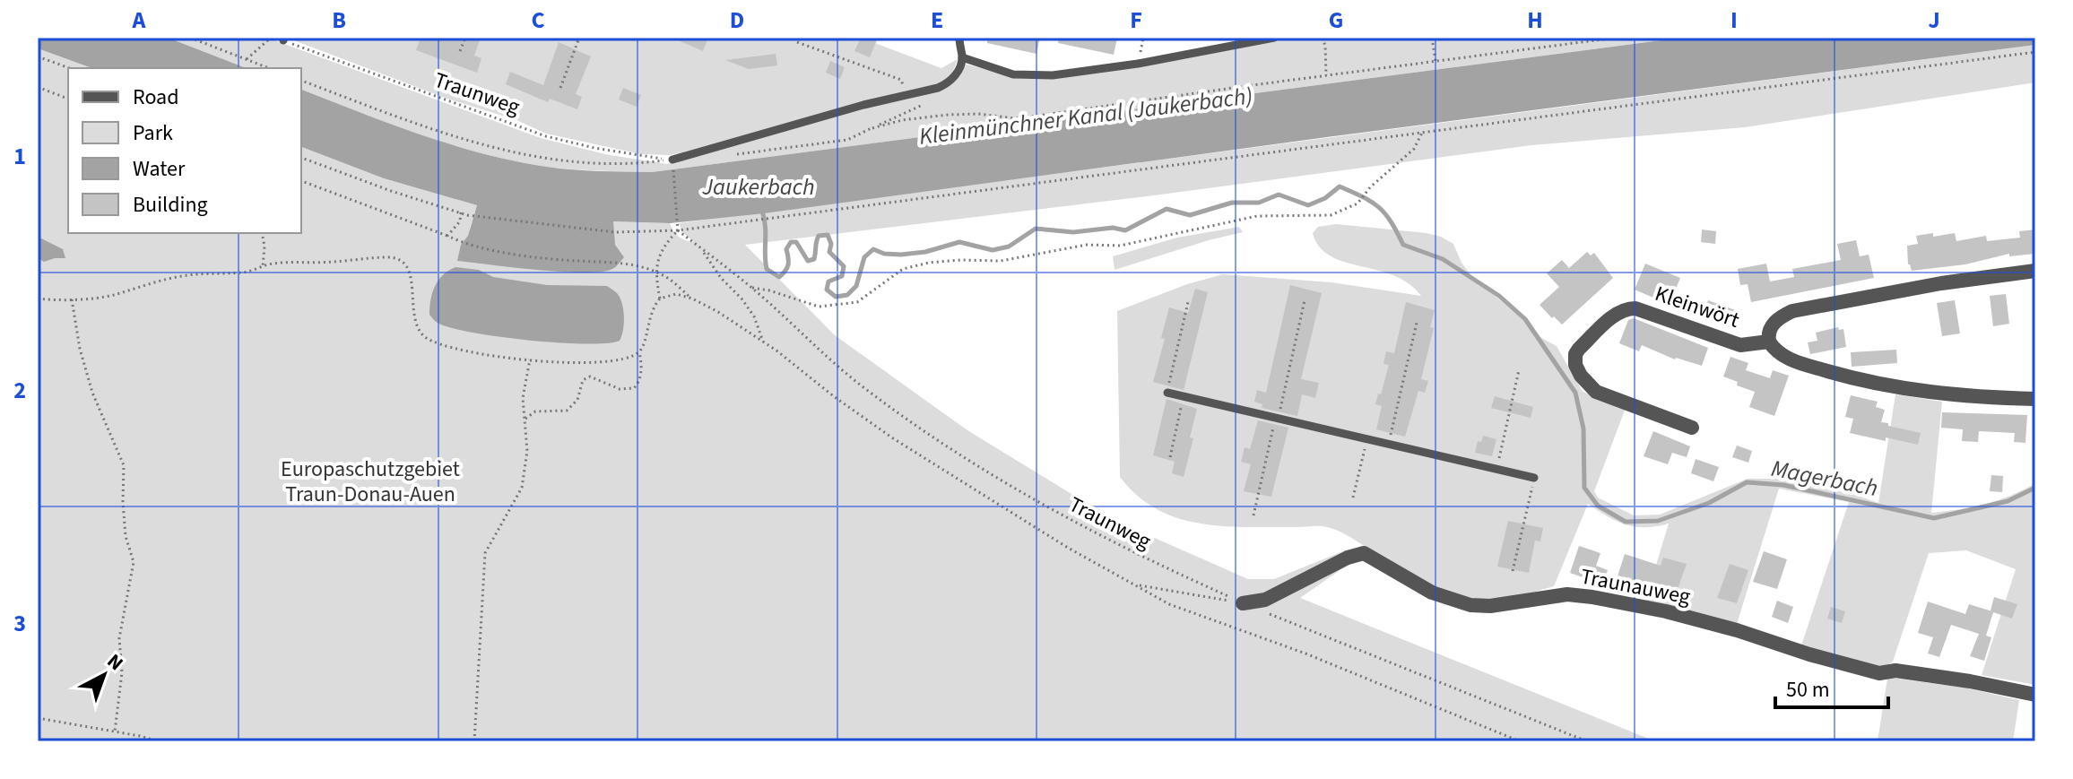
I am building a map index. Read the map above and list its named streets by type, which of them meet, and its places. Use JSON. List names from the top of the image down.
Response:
{
  "streets": {
    "street": ["Kleinwört", "Traunauweg"],
    "path": ["Traunweg"]
  },
  "crossings": [
    ["Traunweg", "Traunauweg"]
  ],
  "water": ["Kleinmünchner Kanal (Jaukerbach)", "Jaukerbach", "Magerbach"],
  "parks": ["Europaschutzgebiet Traun-Donau-Auen"],
  "legend": [
    "Road",
    "Park",
    "Water",
    "Building"
  ],
  "scale_bar": "50 m",
  "north": "top right",
  "grid": {
    "columns": [
      "A",
      "B",
      "C",
      "D",
      "E",
      "F",
      "G",
      "H",
      "I",
      "J"
    ],
    "rows": ["1", "2", "3"]
  }
}
